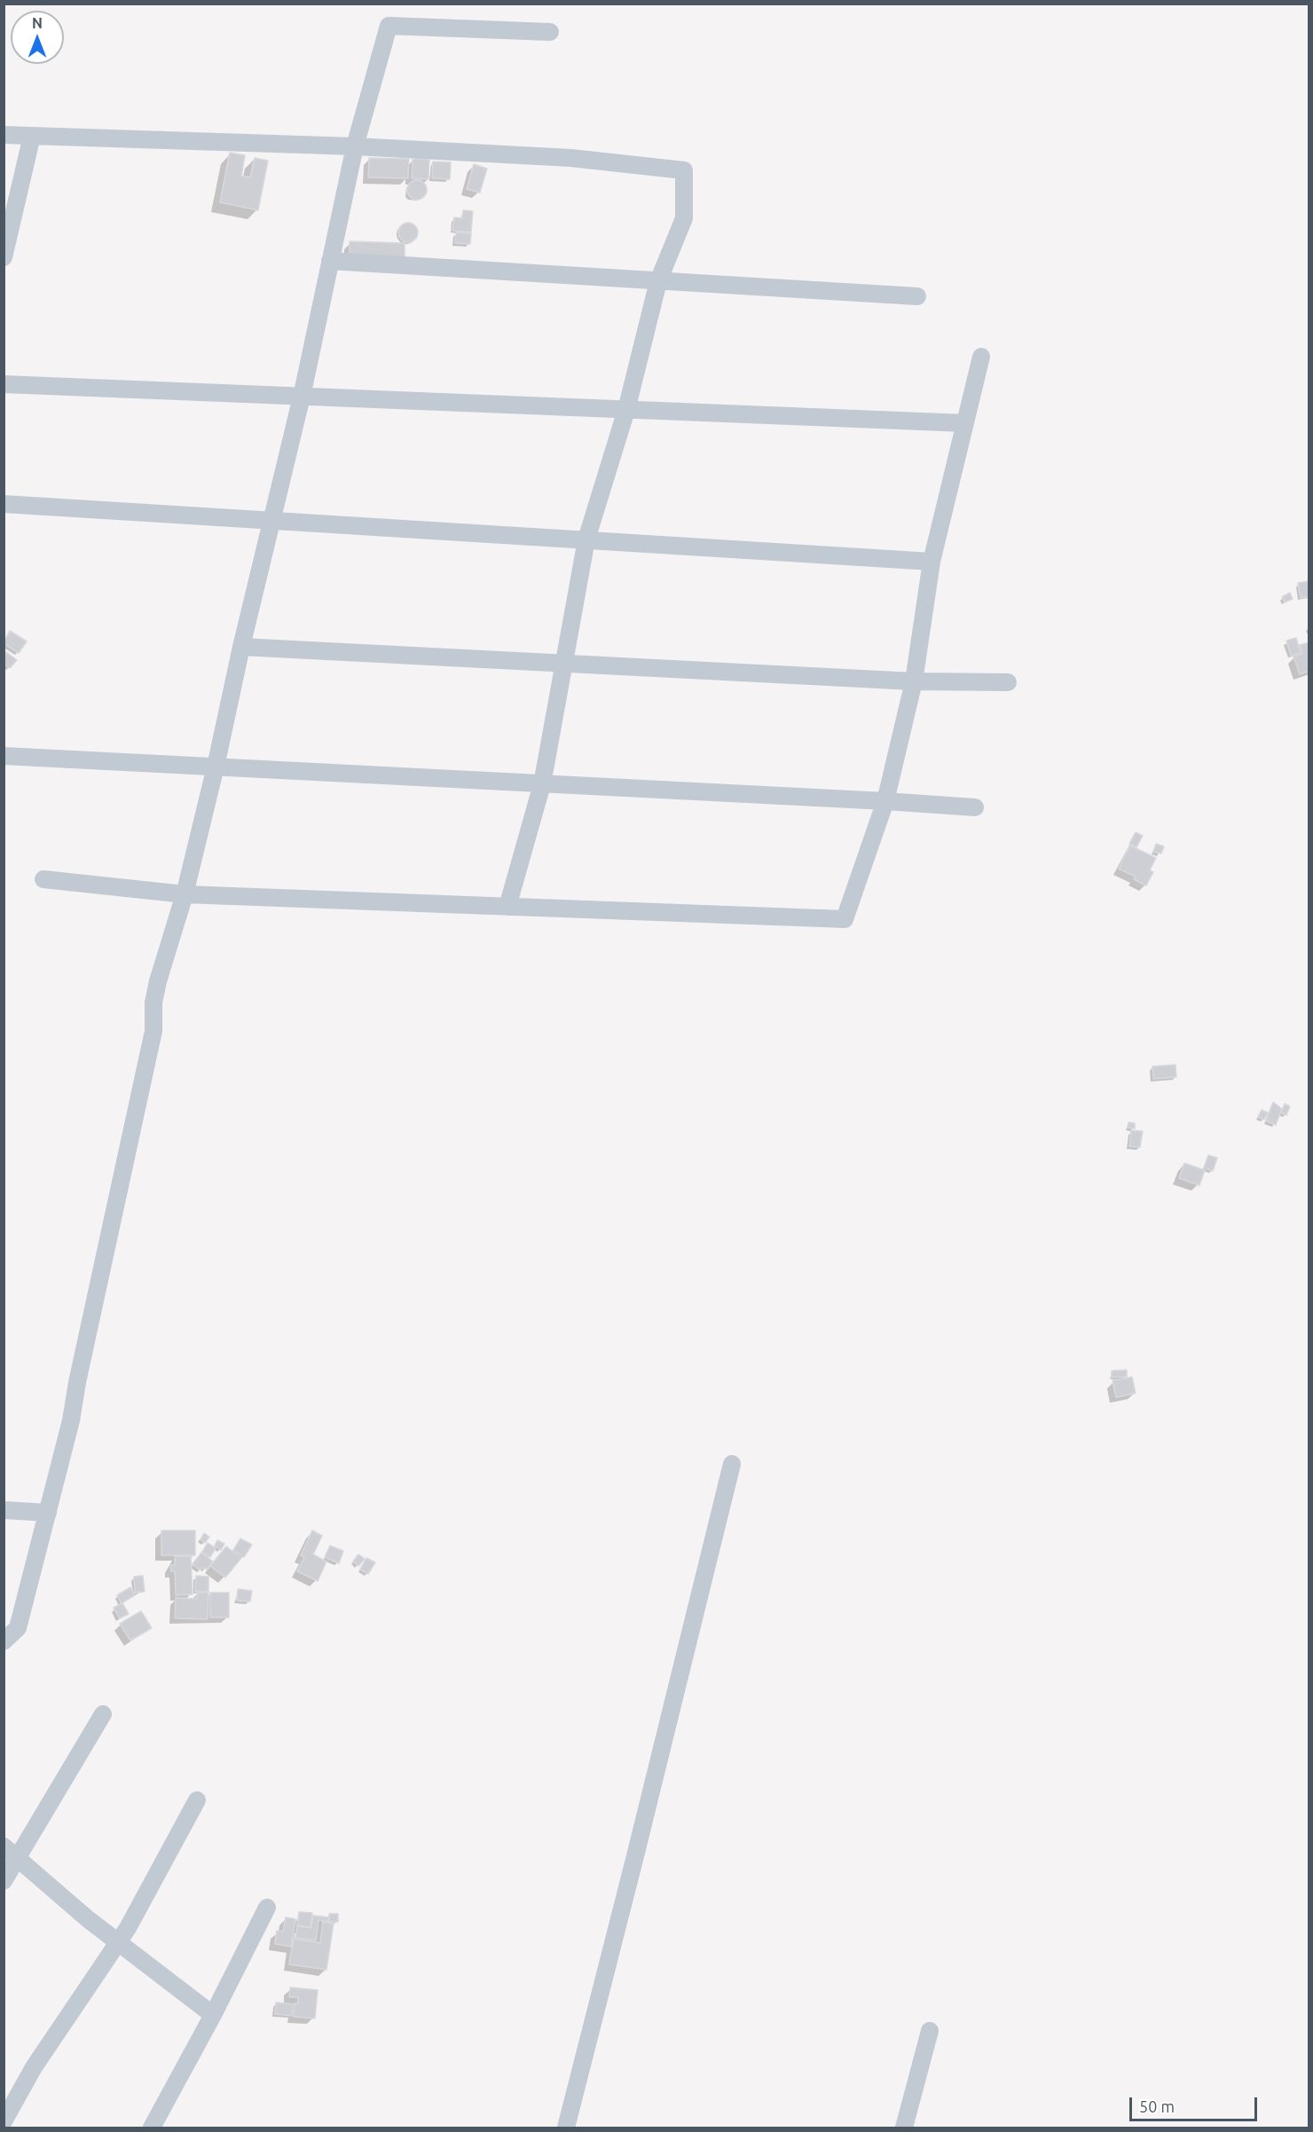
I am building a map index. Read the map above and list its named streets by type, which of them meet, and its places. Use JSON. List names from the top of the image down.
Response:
{
  "scale_bar": "50 m",
  "north": "top"
}
